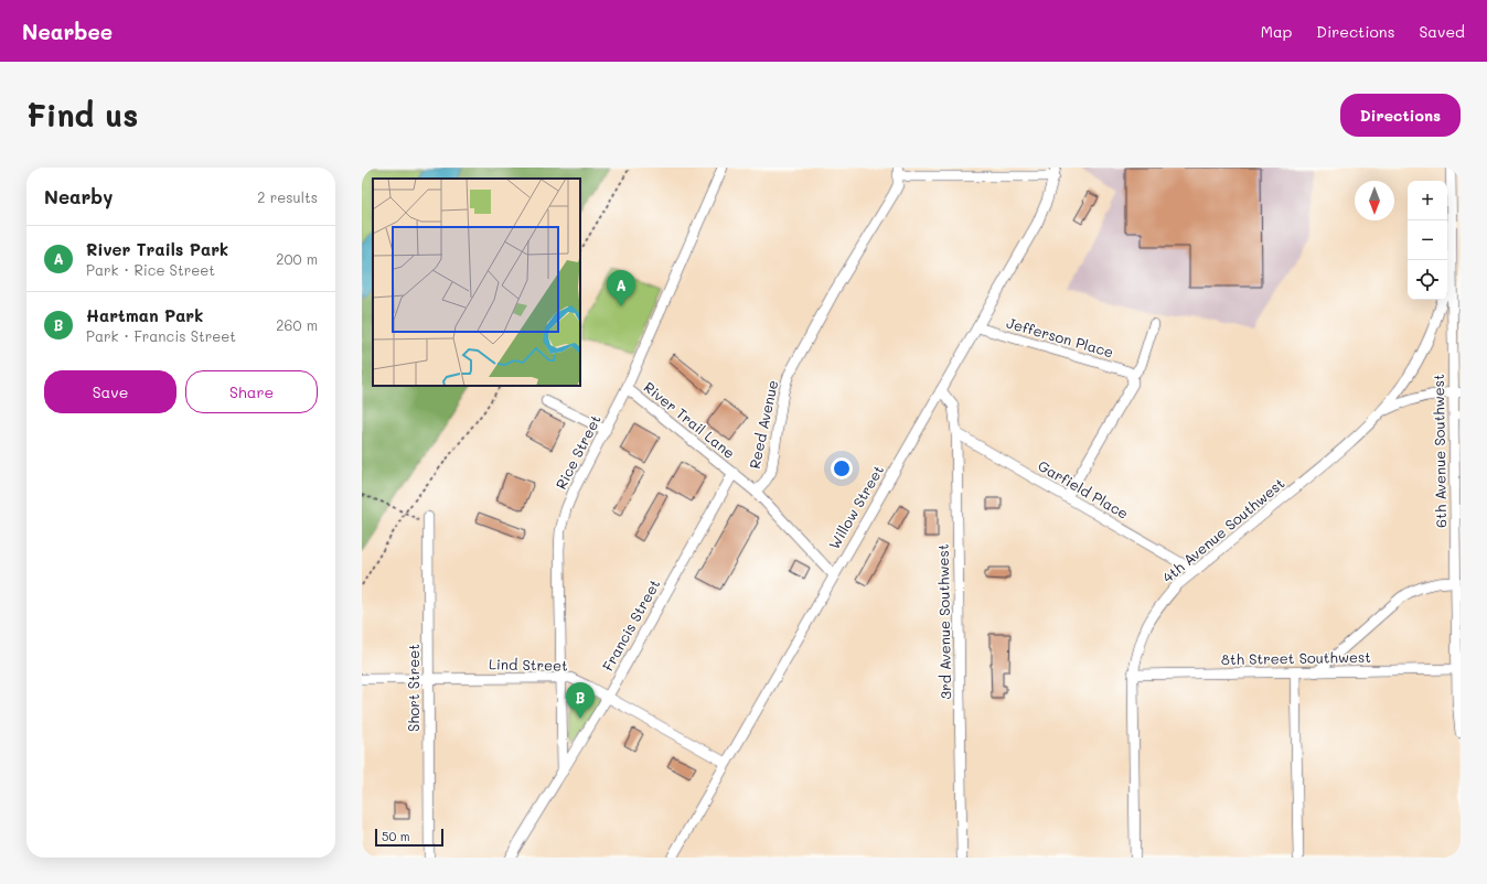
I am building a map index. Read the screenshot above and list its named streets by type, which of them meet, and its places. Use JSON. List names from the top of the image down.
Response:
{
  "streets": {
    "street": [
      "Jefferson Place",
      "River Trail Lane",
      "Reed Avenue",
      "6th Avenue Southwest",
      "Rice Street",
      "Garfield Place",
      "Willow Street",
      "4th Avenue Southwest",
      "3rd Avenue Southwest",
      "Francis Street",
      "8th Street Southwest",
      "Lind Street",
      "Short Street"
    ]
  },
  "crossings": [
    ["Jefferson Place", "Willow Street"],
    ["River Trail Lane", "Reed Avenue"],
    ["River Trail Lane", "Rice Street"],
    ["River Trail Lane", "Francis Street"],
    ["6th Avenue Southwest", "8th Street Southwest"],
    ["Rice Street", "Francis Street"],
    ["Rice Street", "Lind Street"],
    ["Garfield Place", "4th Avenue Southwest"],
    ["Garfield Place", "3rd Avenue Southwest"],
    ["Willow Street", "3rd Avenue Southwest"],
    ["Willow Street", "Lind Street"],
    ["4th Avenue Southwest", "8th Street Southwest"],
    ["Francis Street", "Lind Street"],
    ["Lind Street", "Short Street"]
  ],
  "scale_bar": "50 m",
  "north": "bottom",
  "page": {
    "header": "Nearbee",
    "nav": ["Map", "Directions", "Saved"],
    "buttons": [
      "Directions",
      ["Save", "Share"]
    ],
    "title": "Find us",
    "heading": ["Nearby", "2 results"],
    "map_buttons": ["+", "−"],
    "list": [
      {
        "mark": "A",
        "name": "River Trails Park",
        "note": "Park · Rice Street",
        "value": "200 m"
      },
      {
        "mark": "B",
        "name": "Hartman Park",
        "note": "Park · Francis Street",
        "value": "260 m"
      }
    ],
    "pins": ["A", "B"],
    "scale": "50 m"
  }
}
